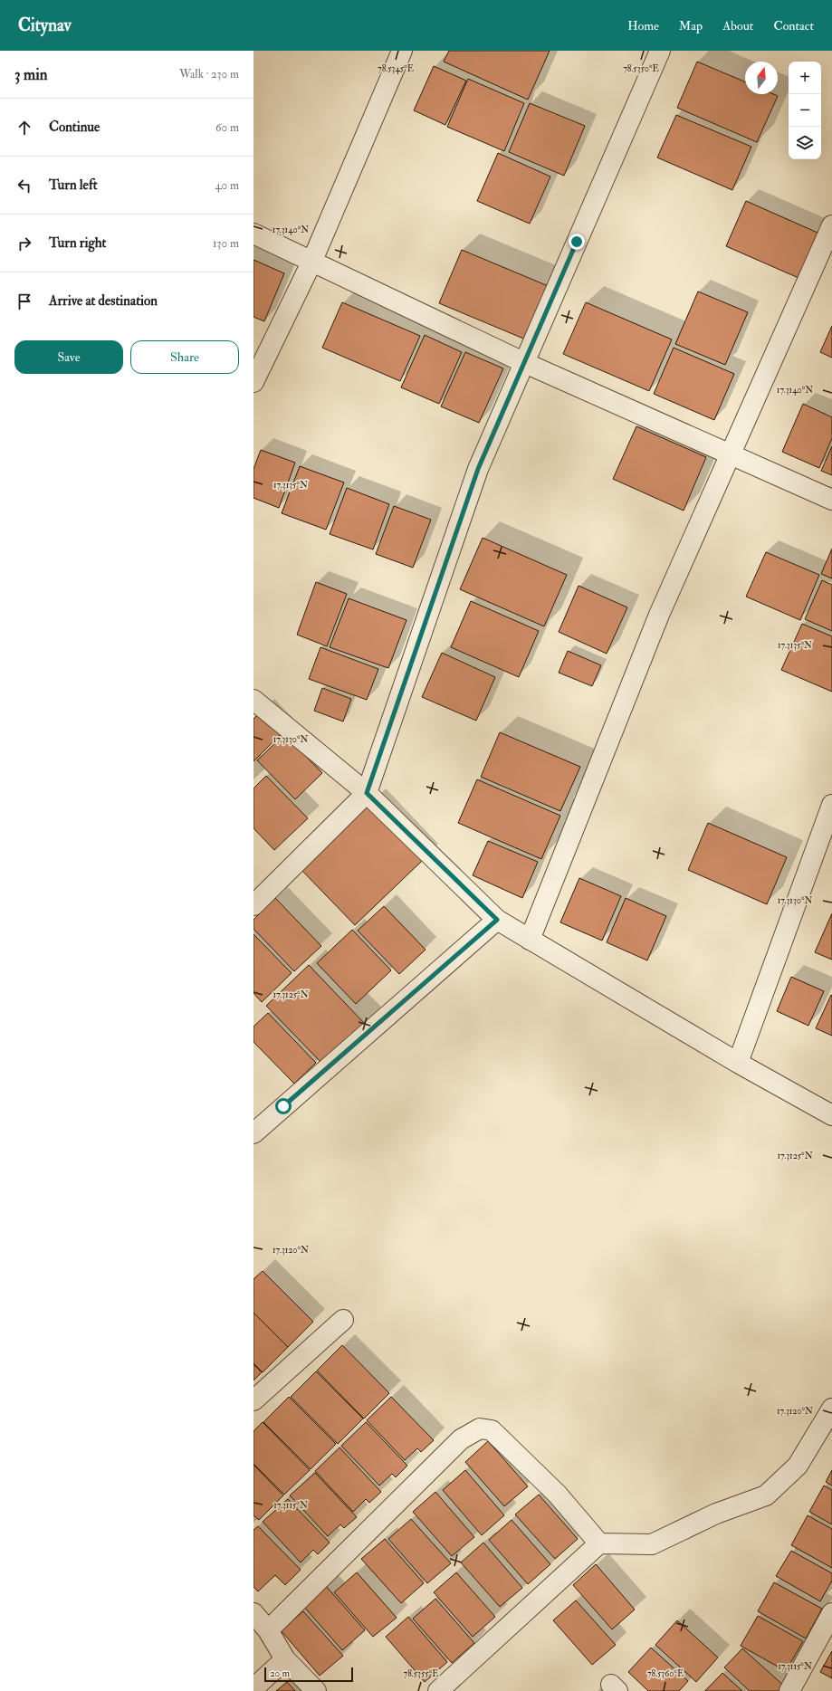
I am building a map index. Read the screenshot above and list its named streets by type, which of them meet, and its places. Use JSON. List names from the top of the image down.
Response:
{
  "scale_bar": "20 m",
  "north": "top",
  "page": {
    "header": "Citynav",
    "nav": [
      "Home",
      "Map",
      "About",
      "Contact"
    ],
    "heading": ["3 min", "Walk · 230 m"],
    "map_buttons": ["+", "−"],
    "list": [
      ["Continue", "60 m"],
      ["Turn left", "40 m"],
      ["Turn right", "130 m"],
      "Arrive at destination"
    ],
    "buttons": ["Save", "Share"],
    "scale": "20 m"
  },
  "coordinates": [
    "78.5345°E",
    "78.5350°E",
    "17.3140°N",
    "17.3135°N",
    "17.3130°N",
    "17.3125°N",
    "17.3120°N",
    "17.3115°N",
    "78.5355°E",
    "78.5360°E"
  ]
}
